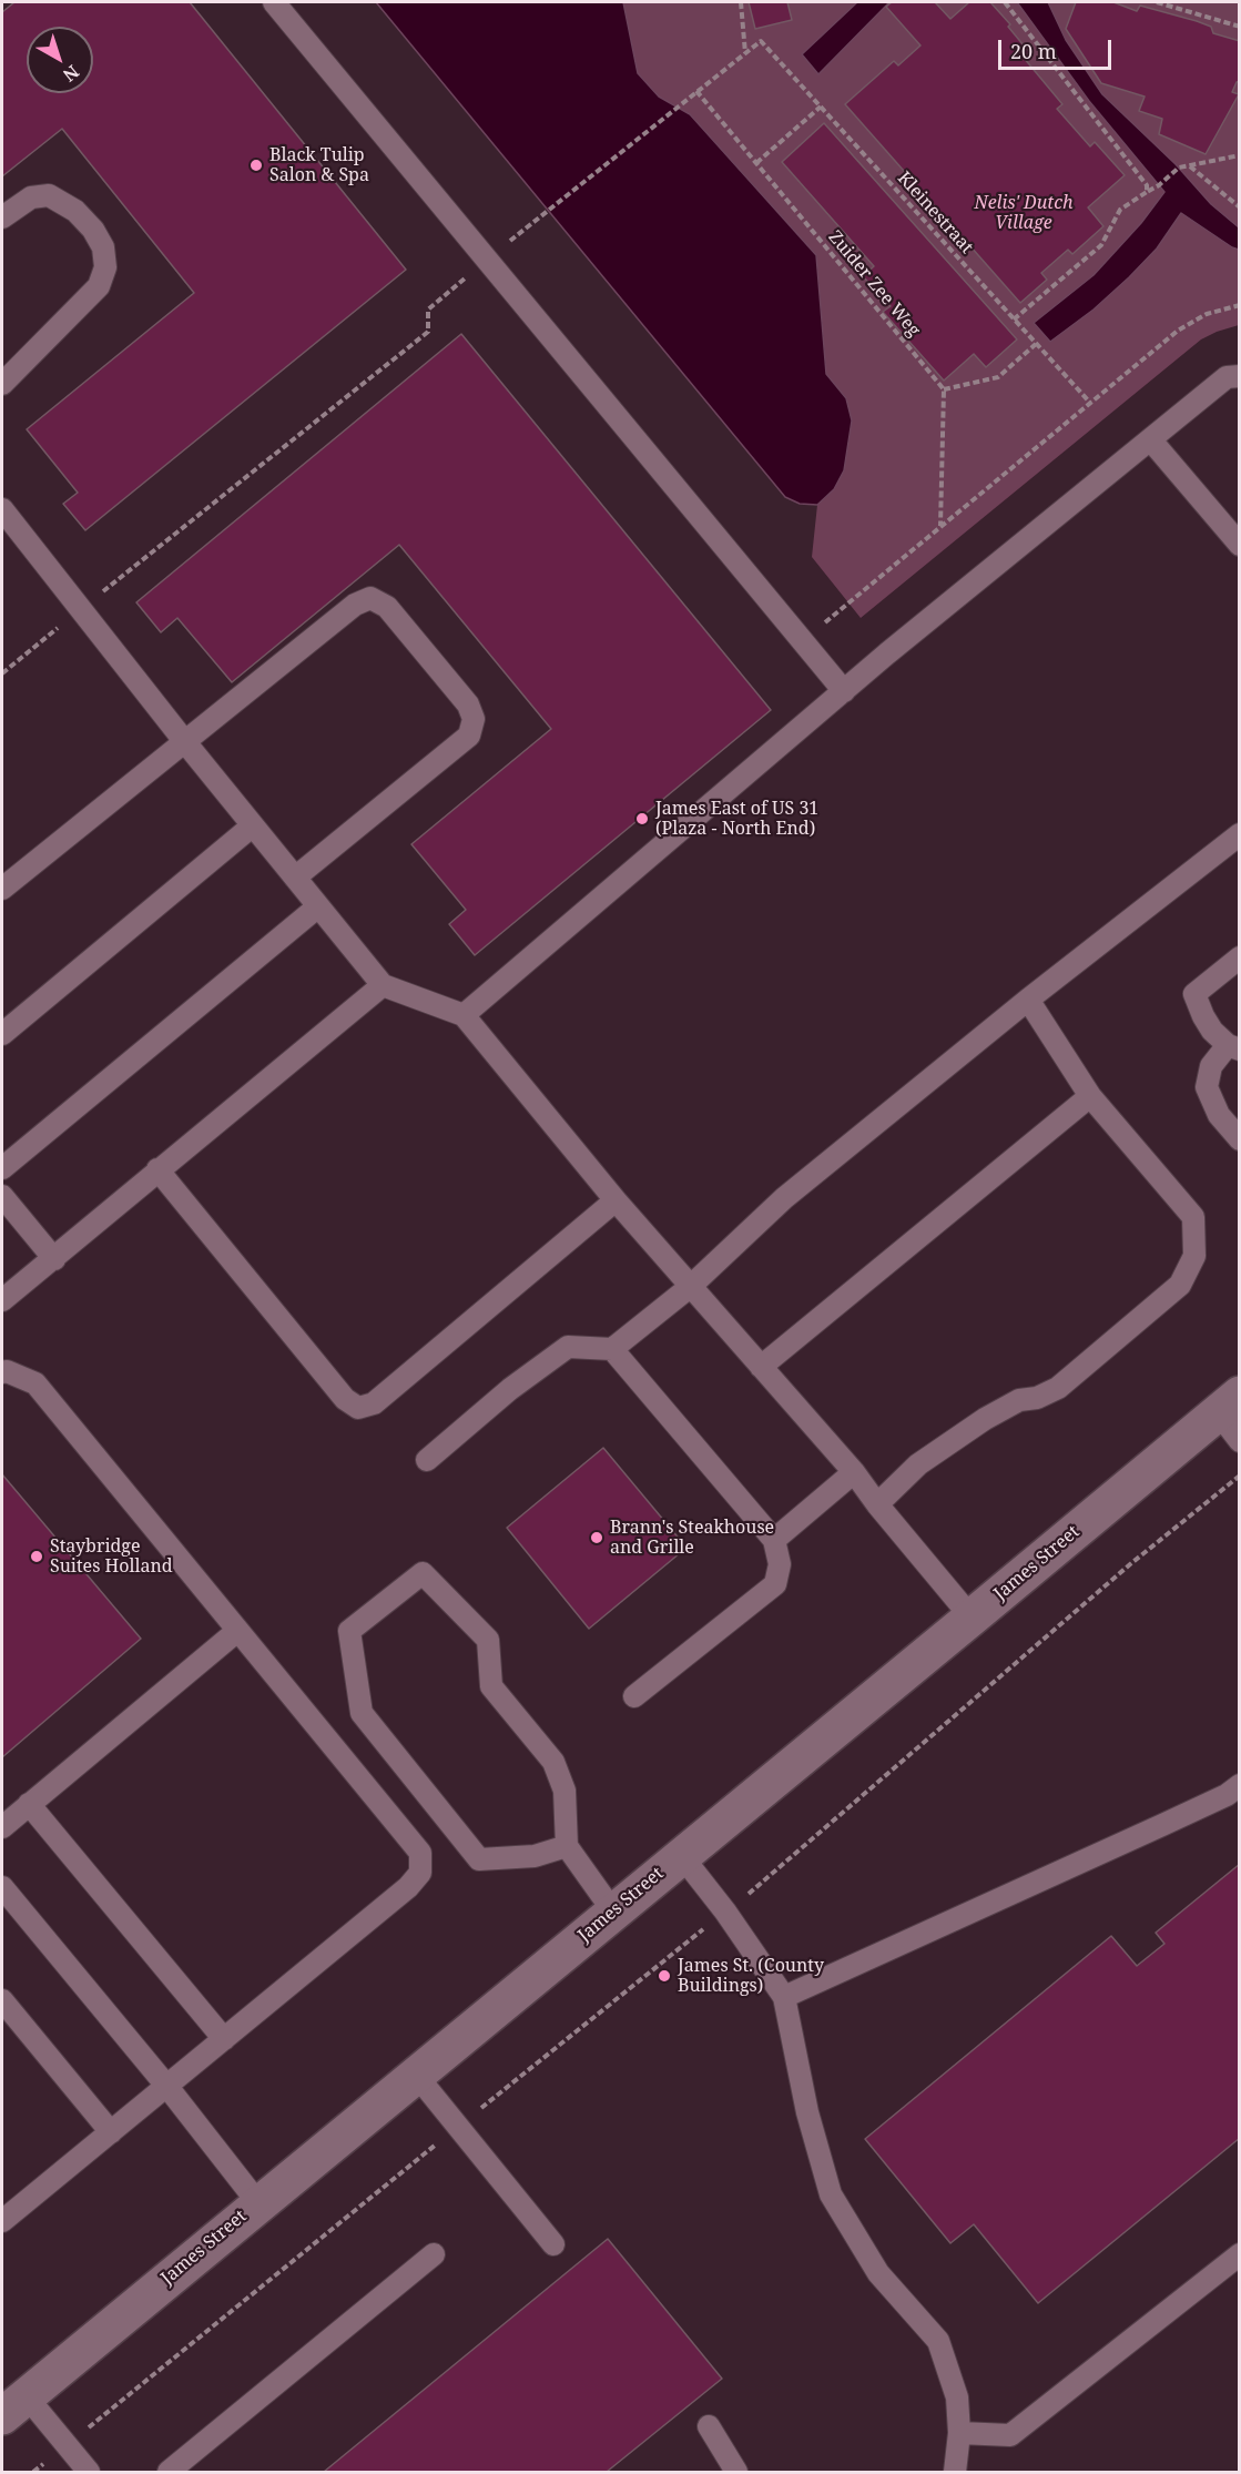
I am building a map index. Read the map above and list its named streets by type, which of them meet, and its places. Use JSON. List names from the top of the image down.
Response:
{
  "streets": {
    "street": ["James Street"],
    "path": ["Kleinestraat", "Zuider Zee Weg"]
  },
  "parks": ["Nelis' Dutch Village"],
  "places": [
    "Black Tulip Salon & Spa",
    "James East of US 31 (Plaza - North End)",
    "Brann's Steakhouse and Grille",
    "Staybridge Suites Holland",
    "James St. (County Buildings)"
  ],
  "scale_bar": "20 m",
  "north": "bottom right"
}
